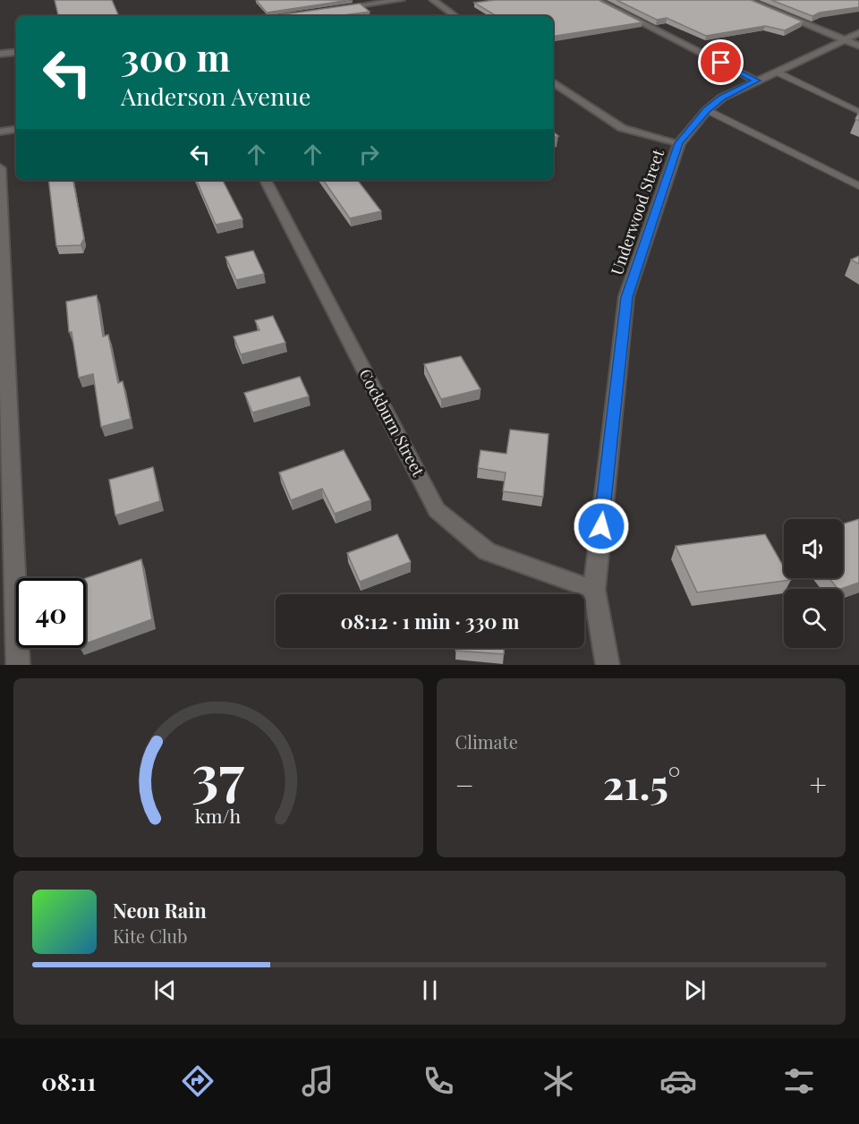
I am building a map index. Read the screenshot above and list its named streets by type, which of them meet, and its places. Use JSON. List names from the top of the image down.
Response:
{
  "streets": {
    "street": ["Underwood Street", "Cockburn Street"]
  },
  "crossings": [
    ["Underwood Street", "Cockburn Street"]
  ],
  "page": {
    "turn": ["300 m", "Anderson Avenue"],
    "limit": "40",
    "trip": "08:12 · 1 min · 330 m",
    "tile": "Climate",
    "heat": ["−", "21.5°", "+"],
    "song": ["Neon Rain", "Kite Club"],
    "tabs": "08:11",
    "gauge": ["37", "km/h"]
  }
}
